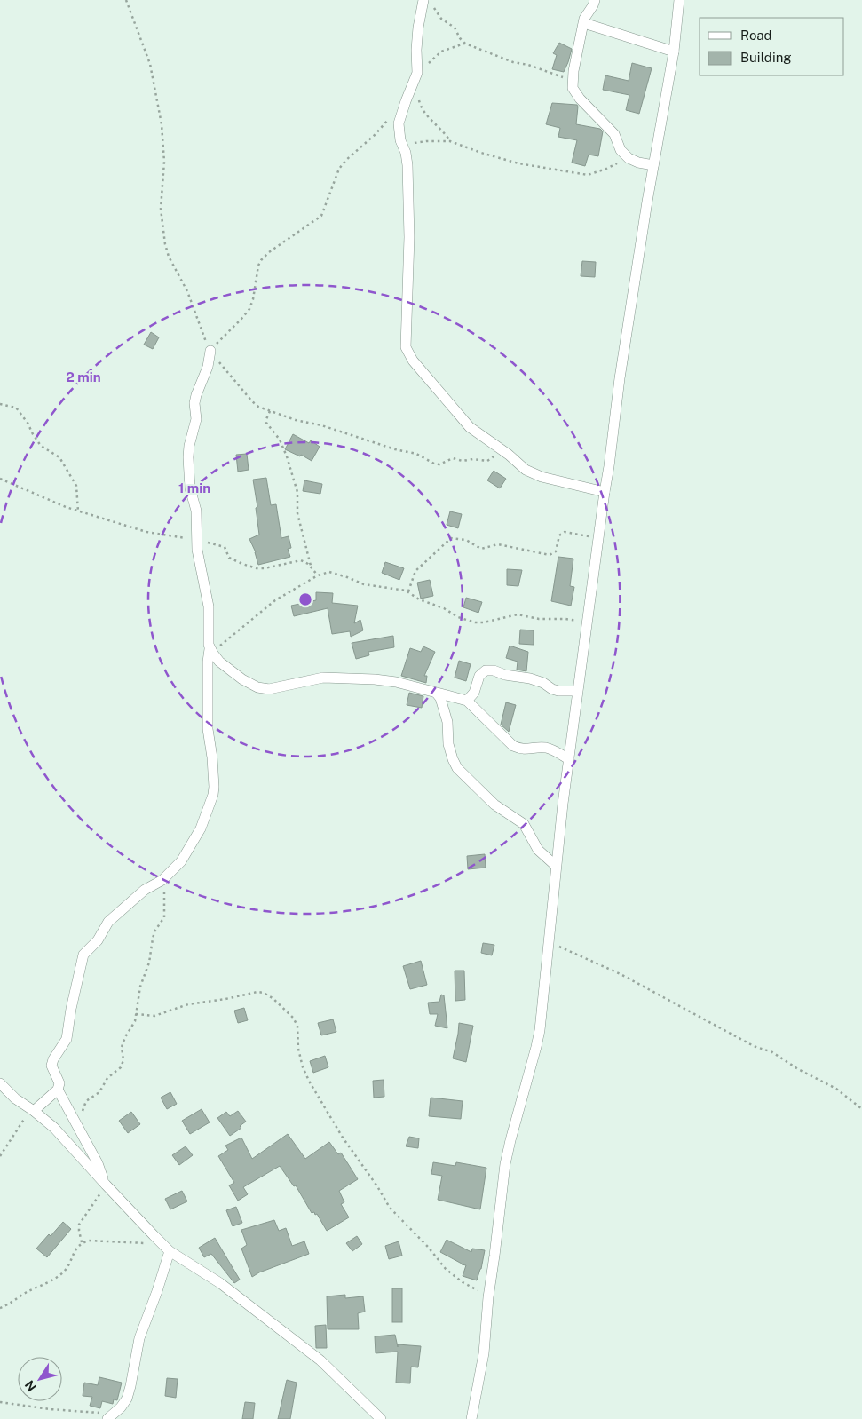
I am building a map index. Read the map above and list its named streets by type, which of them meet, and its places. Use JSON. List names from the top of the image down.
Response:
{
  "legend": ["Road", "Building"],
  "north": "bottom left",
  "rings": ["2 min", "1 min"]
}
